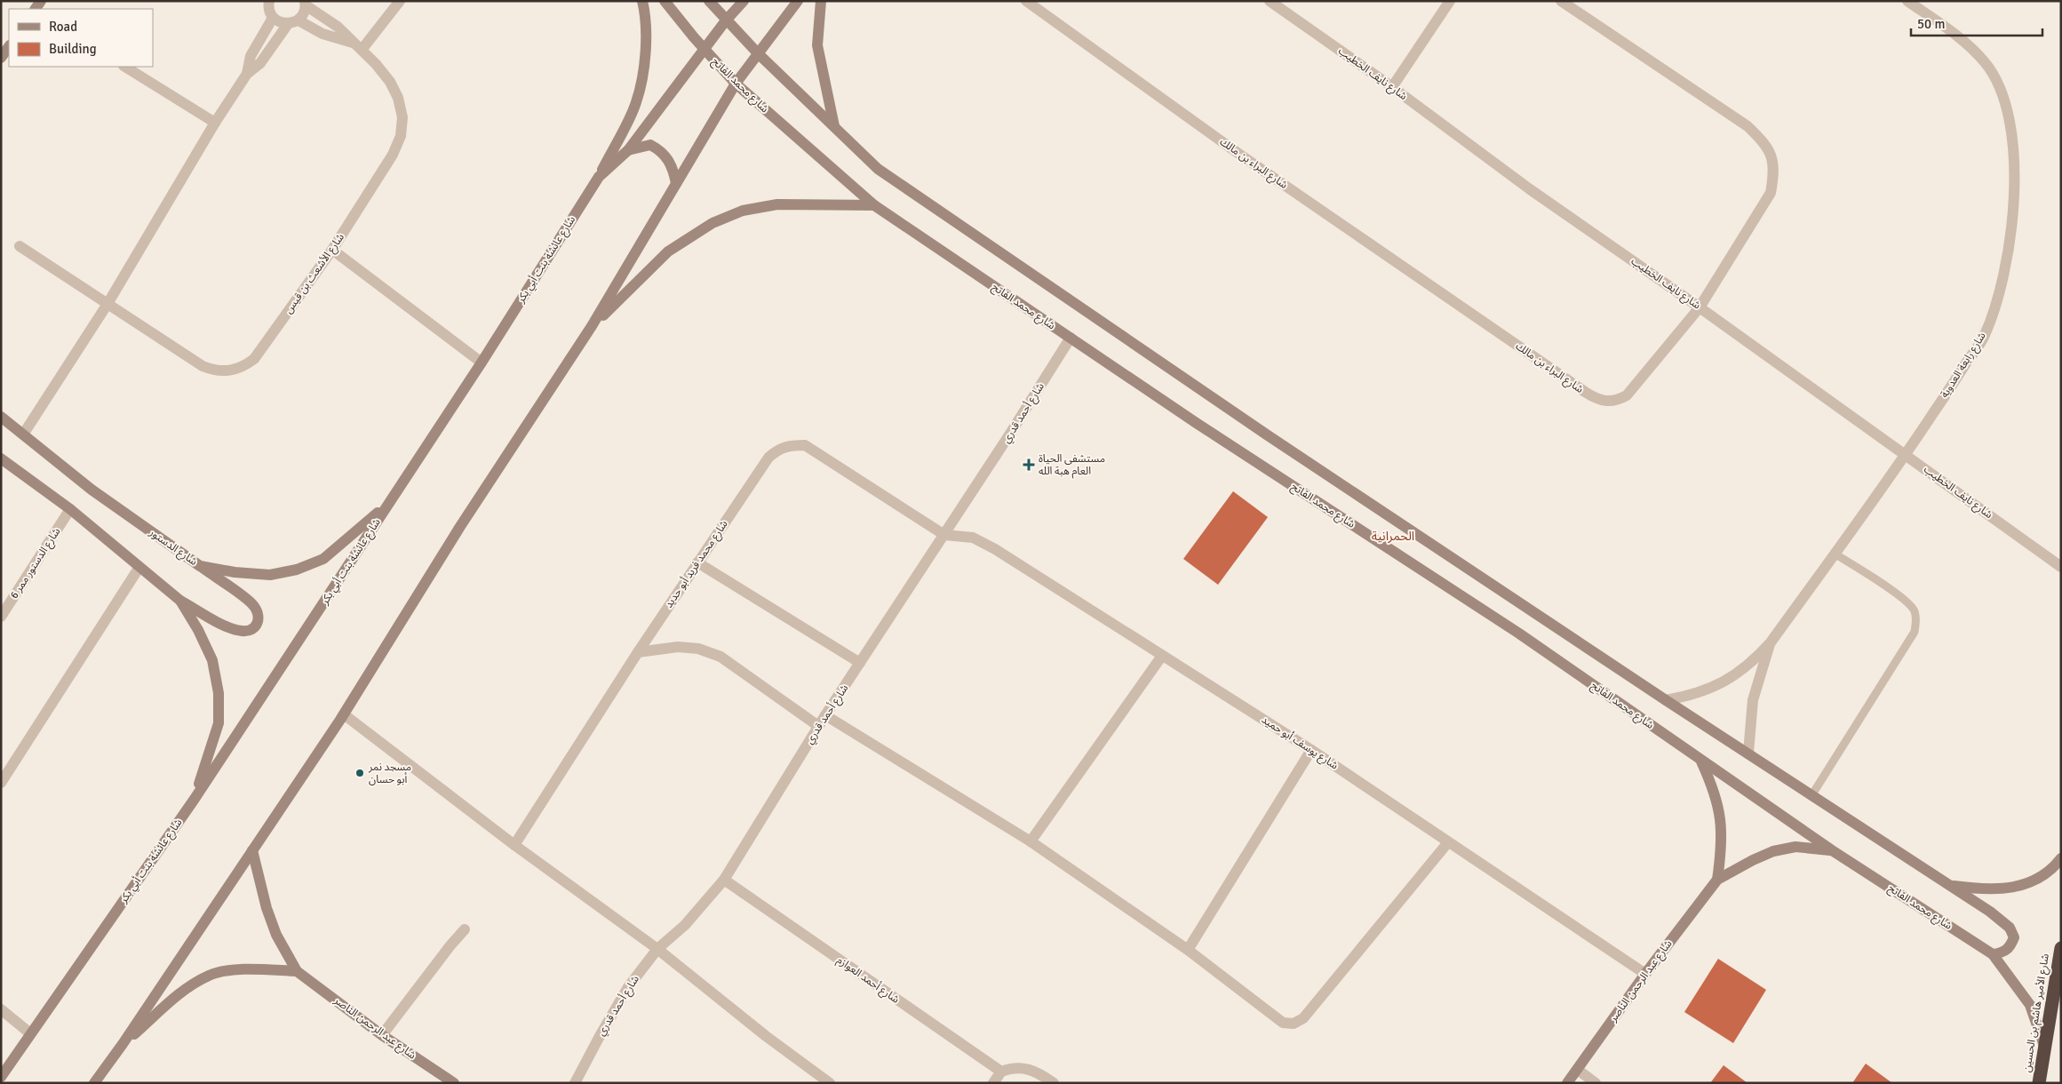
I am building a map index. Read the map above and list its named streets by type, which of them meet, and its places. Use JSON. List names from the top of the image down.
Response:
{
  "streets": {
    "highway": ["شارع الأمير هاشم بن الحسين"],
    "main road": [
      "شارع محمد الفاتح",
      "شارع عائشة بنت أبي بكر",
      "شارع الدستور",
      "شارع عبد الرحمن الناصر"
    ],
    "street": [
      "شارع نايف الخطيب",
      "شارع البراء بن مالك",
      "شارع الأشعث بن قيس",
      "شارع رابعة العدوية",
      "شارع أحمد قدري",
      "شارع الدستور ممر 6",
      "شارع محمد فريد أبو حديد",
      "شارع يوسف أبو حميد",
      "شارع أحمد العوازم"
    ]
  },
  "crossings": [
    ["شارع نايف الخطيب", "شارع البراء بن مالك"],
    ["شارع نايف الخطيب", "شارع رابعة العدوية"],
    ["شارع محمد الفاتح", "شارع عائشة بنت أبي بكر"],
    ["شارع محمد الفاتح", "شارع أحمد قدري"],
    ["شارع محمد الفاتح", "شارع عبد الرحمن الناصر"],
    ["شارع محمد الفاتح", "شارع الأمير هاشم بن الحسين"],
    ["شارع عائشة بنت أبي بكر", "شارع الدستور"],
    ["شارع أحمد قدري", "شارع محمد فريد أبو حديد"],
    ["شارع أحمد قدري", "شارع يوسف أبو حميد"],
    ["شارع أحمد قدري", "شارع أحمد العوازم"],
    ["شارع محمد فريد أبو حديد", "شارع يوسف أبو حميد"],
    ["شارع يوسف أبو حميد", "شارع عبد الرحمن الناصر"]
  ],
  "districts": ["الحمرانية"],
  "places": {
    "health": ["مستشفى الحياة العام هبة الله"],
    "other": ["مسجد نمر أبو حسان"]
  },
  "legend": ["Road", "Building"],
  "scale_bar": "50 m"
}
